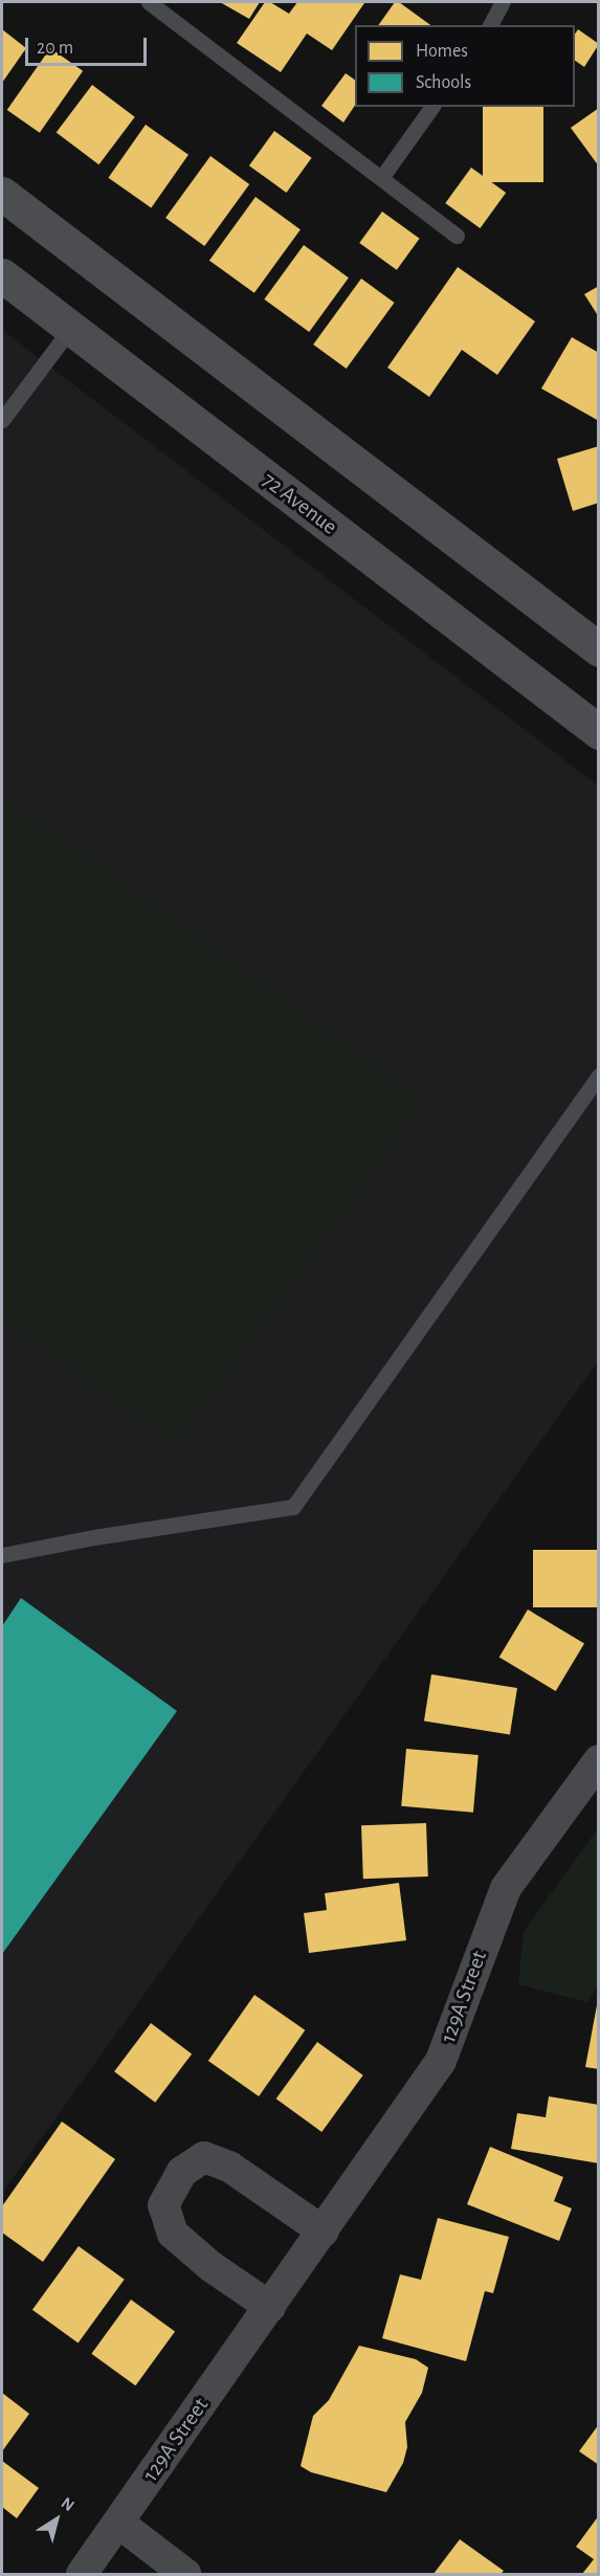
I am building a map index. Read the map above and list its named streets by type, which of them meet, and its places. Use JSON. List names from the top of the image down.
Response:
{
  "streets": {
    "main road": ["72 Avenue"],
    "street": ["129A Street"]
  },
  "legend": ["Homes", "Schools"],
  "scale_bar": "20 m",
  "north": "top right"
}
